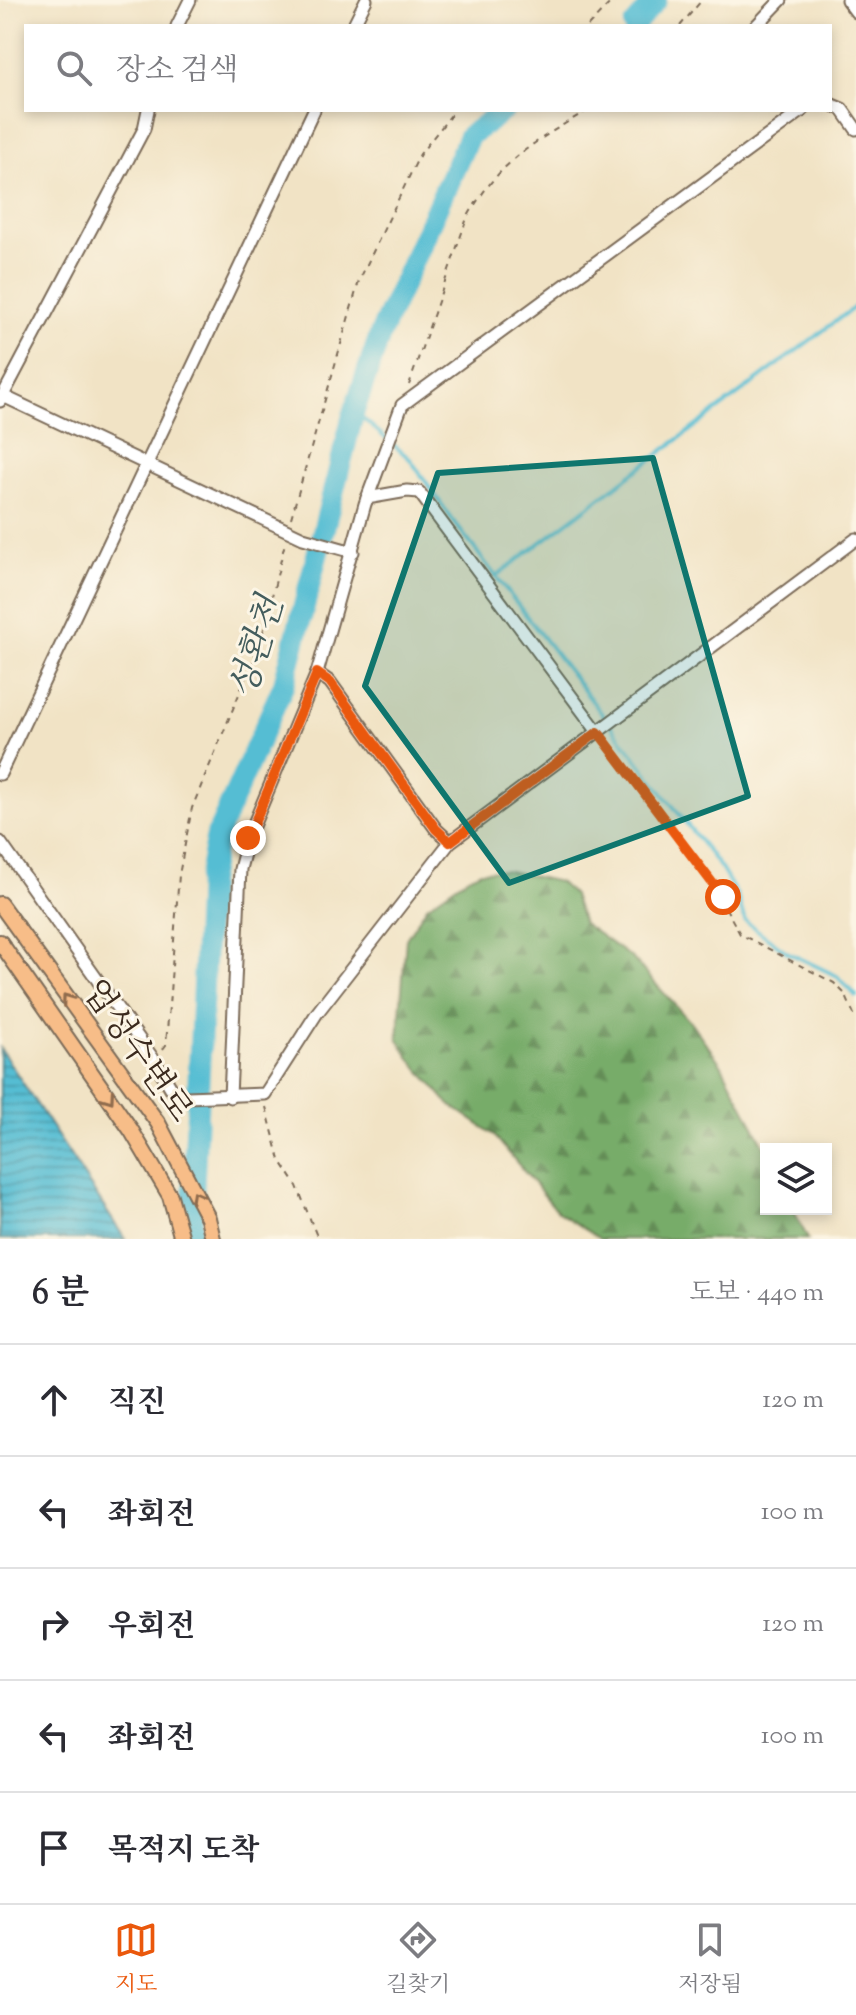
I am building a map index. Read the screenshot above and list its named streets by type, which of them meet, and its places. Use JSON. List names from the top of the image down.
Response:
{
  "streets": {
    "main road": ["업성수변로"]
  },
  "water": ["성환천"],
  "page": {
    "search": "장소 검색",
    "heading": ["6 분", "도보 · 440 m"],
    "list": [
      ["직진", "120 m"],
      ["좌회전", "100 m"],
      ["우회전", "120 m"],
      ["좌회전", "100 m"],
      "목적지 도착"
    ],
    "nav": ["지도", "길찾기", "저장됨"]
  }
}
